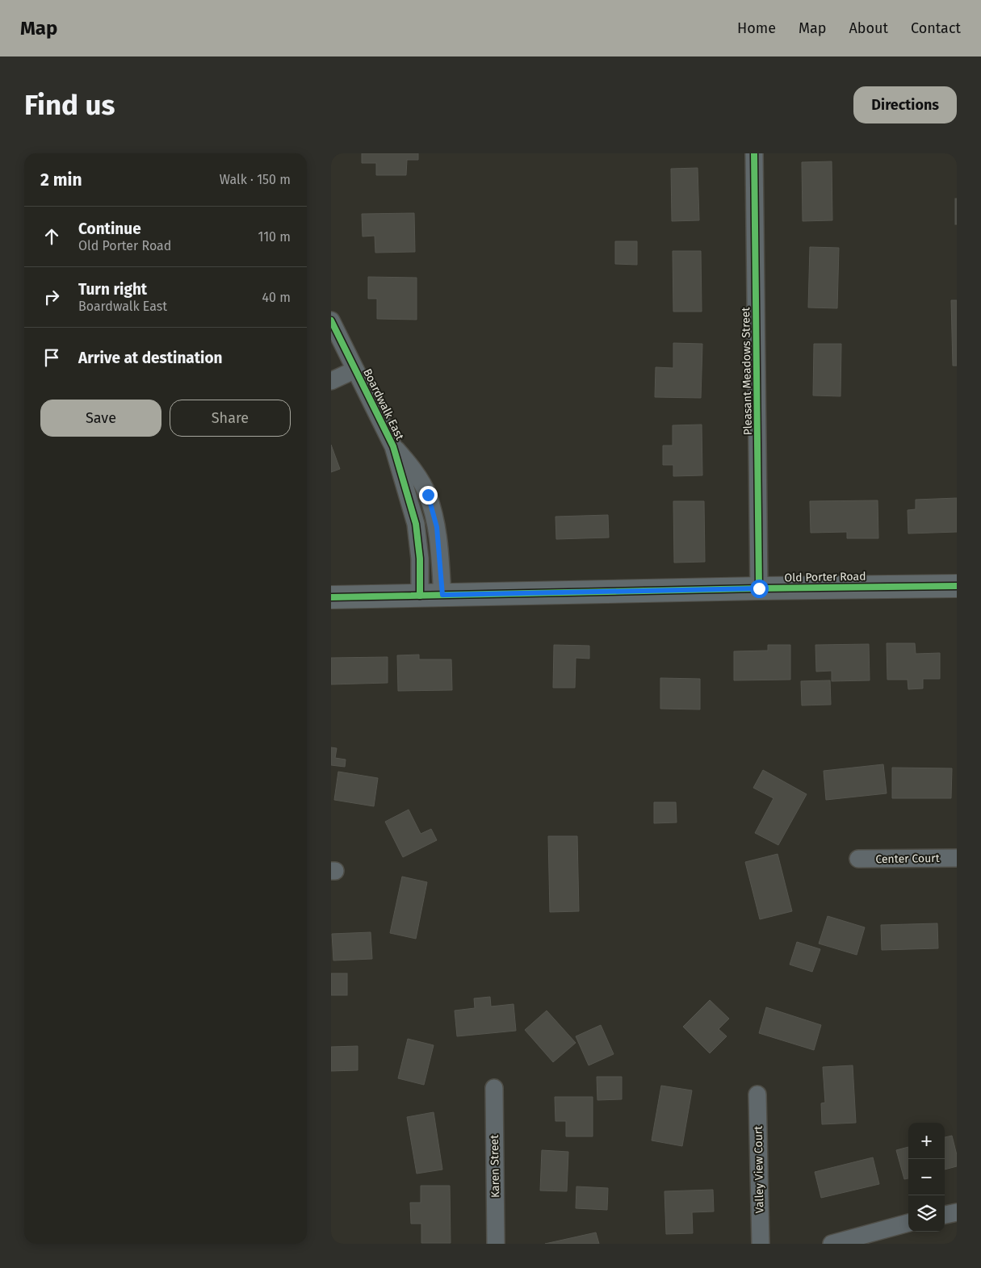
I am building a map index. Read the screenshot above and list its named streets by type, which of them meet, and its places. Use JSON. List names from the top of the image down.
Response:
{
  "streets": {
    "street": [
      "Pleasant Meadows Street",
      "Boardwalk East",
      "Old Porter Road",
      "Center Court",
      "Karen Street",
      "Valley View Court"
    ]
  },
  "crossings": [
    ["Pleasant Meadows Street", "Old Porter Road"],
    ["Boardwalk East", "Old Porter Road"]
  ],
  "page": {
    "header": "Map",
    "nav": [
      "Home",
      "Map",
      "About",
      "Contact"
    ],
    "buttons": [
      "Directions",
      ["Save", "Share"]
    ],
    "title": "Find us",
    "heading": ["2 min", "Walk · 150 m"],
    "list": [
      ["Continue", "Old Porter Road", "110 m"],
      ["Turn right", "Boardwalk East", "40 m"],
      "Arrive at destination"
    ],
    "map_buttons": ["+", "−"]
  }
}
